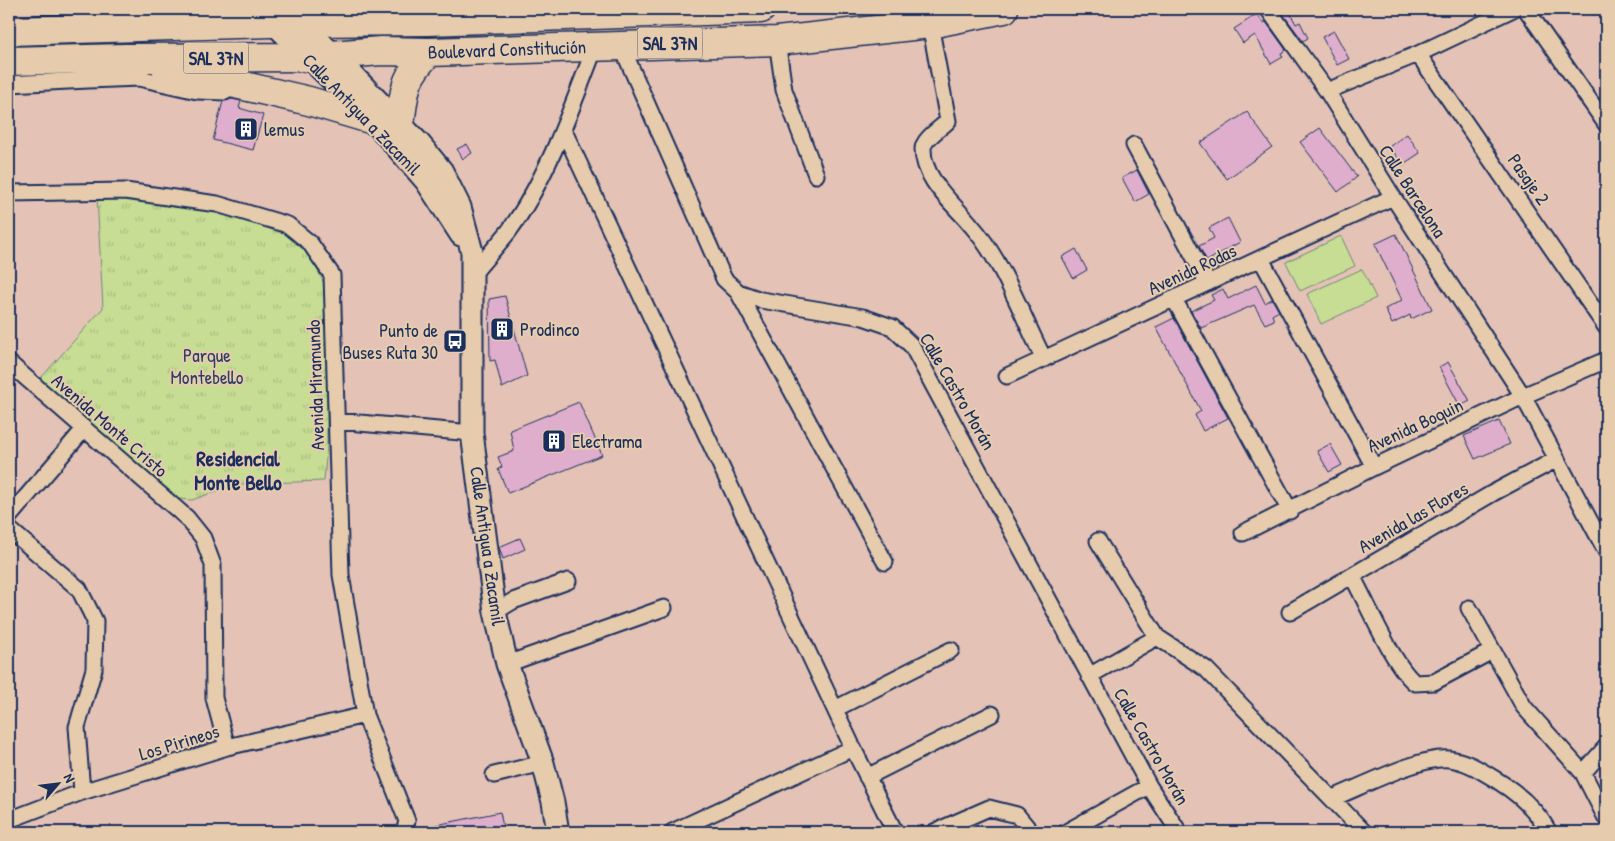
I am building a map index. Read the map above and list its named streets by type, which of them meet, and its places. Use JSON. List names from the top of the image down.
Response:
{
  "streets": {
    "highway": ["SAL 37N", "Boulevard Constitución"],
    "street": [
      "Calle Antigua a Zacamil",
      "Pasaje 2",
      "Calle Barcelona",
      "Avenida Rodas",
      "Avenida Miramundo",
      "Calle Castro Morán",
      "Avenida Monte Cristo",
      "Avenida Boquin",
      "Avenida las Flores",
      "Los Pirineos"
    ]
  },
  "crossings": [
    ["Boulevard Constitución", "Calle Antigua a Zacamil"],
    ["Boulevard Constitución", "Calle Castro Morán"],
    ["Calle Barcelona", "Avenida Rodas"],
    ["Calle Barcelona", "Avenida Boquin"],
    ["Calle Barcelona", "Avenida las Flores"],
    ["Avenida Miramundo", "Los Pirineos"],
    ["Avenida Monte Cristo", "Los Pirineos"]
  ],
  "districts": ["Residencial Monte Bello"],
  "parks": ["Parque Montebello"],
  "places": {
    "building": ["lemus", "Prodinco", "Electrama"],
    "bus stop": ["Punto de Buses Ruta 30"]
  },
  "north": "top right"
}
